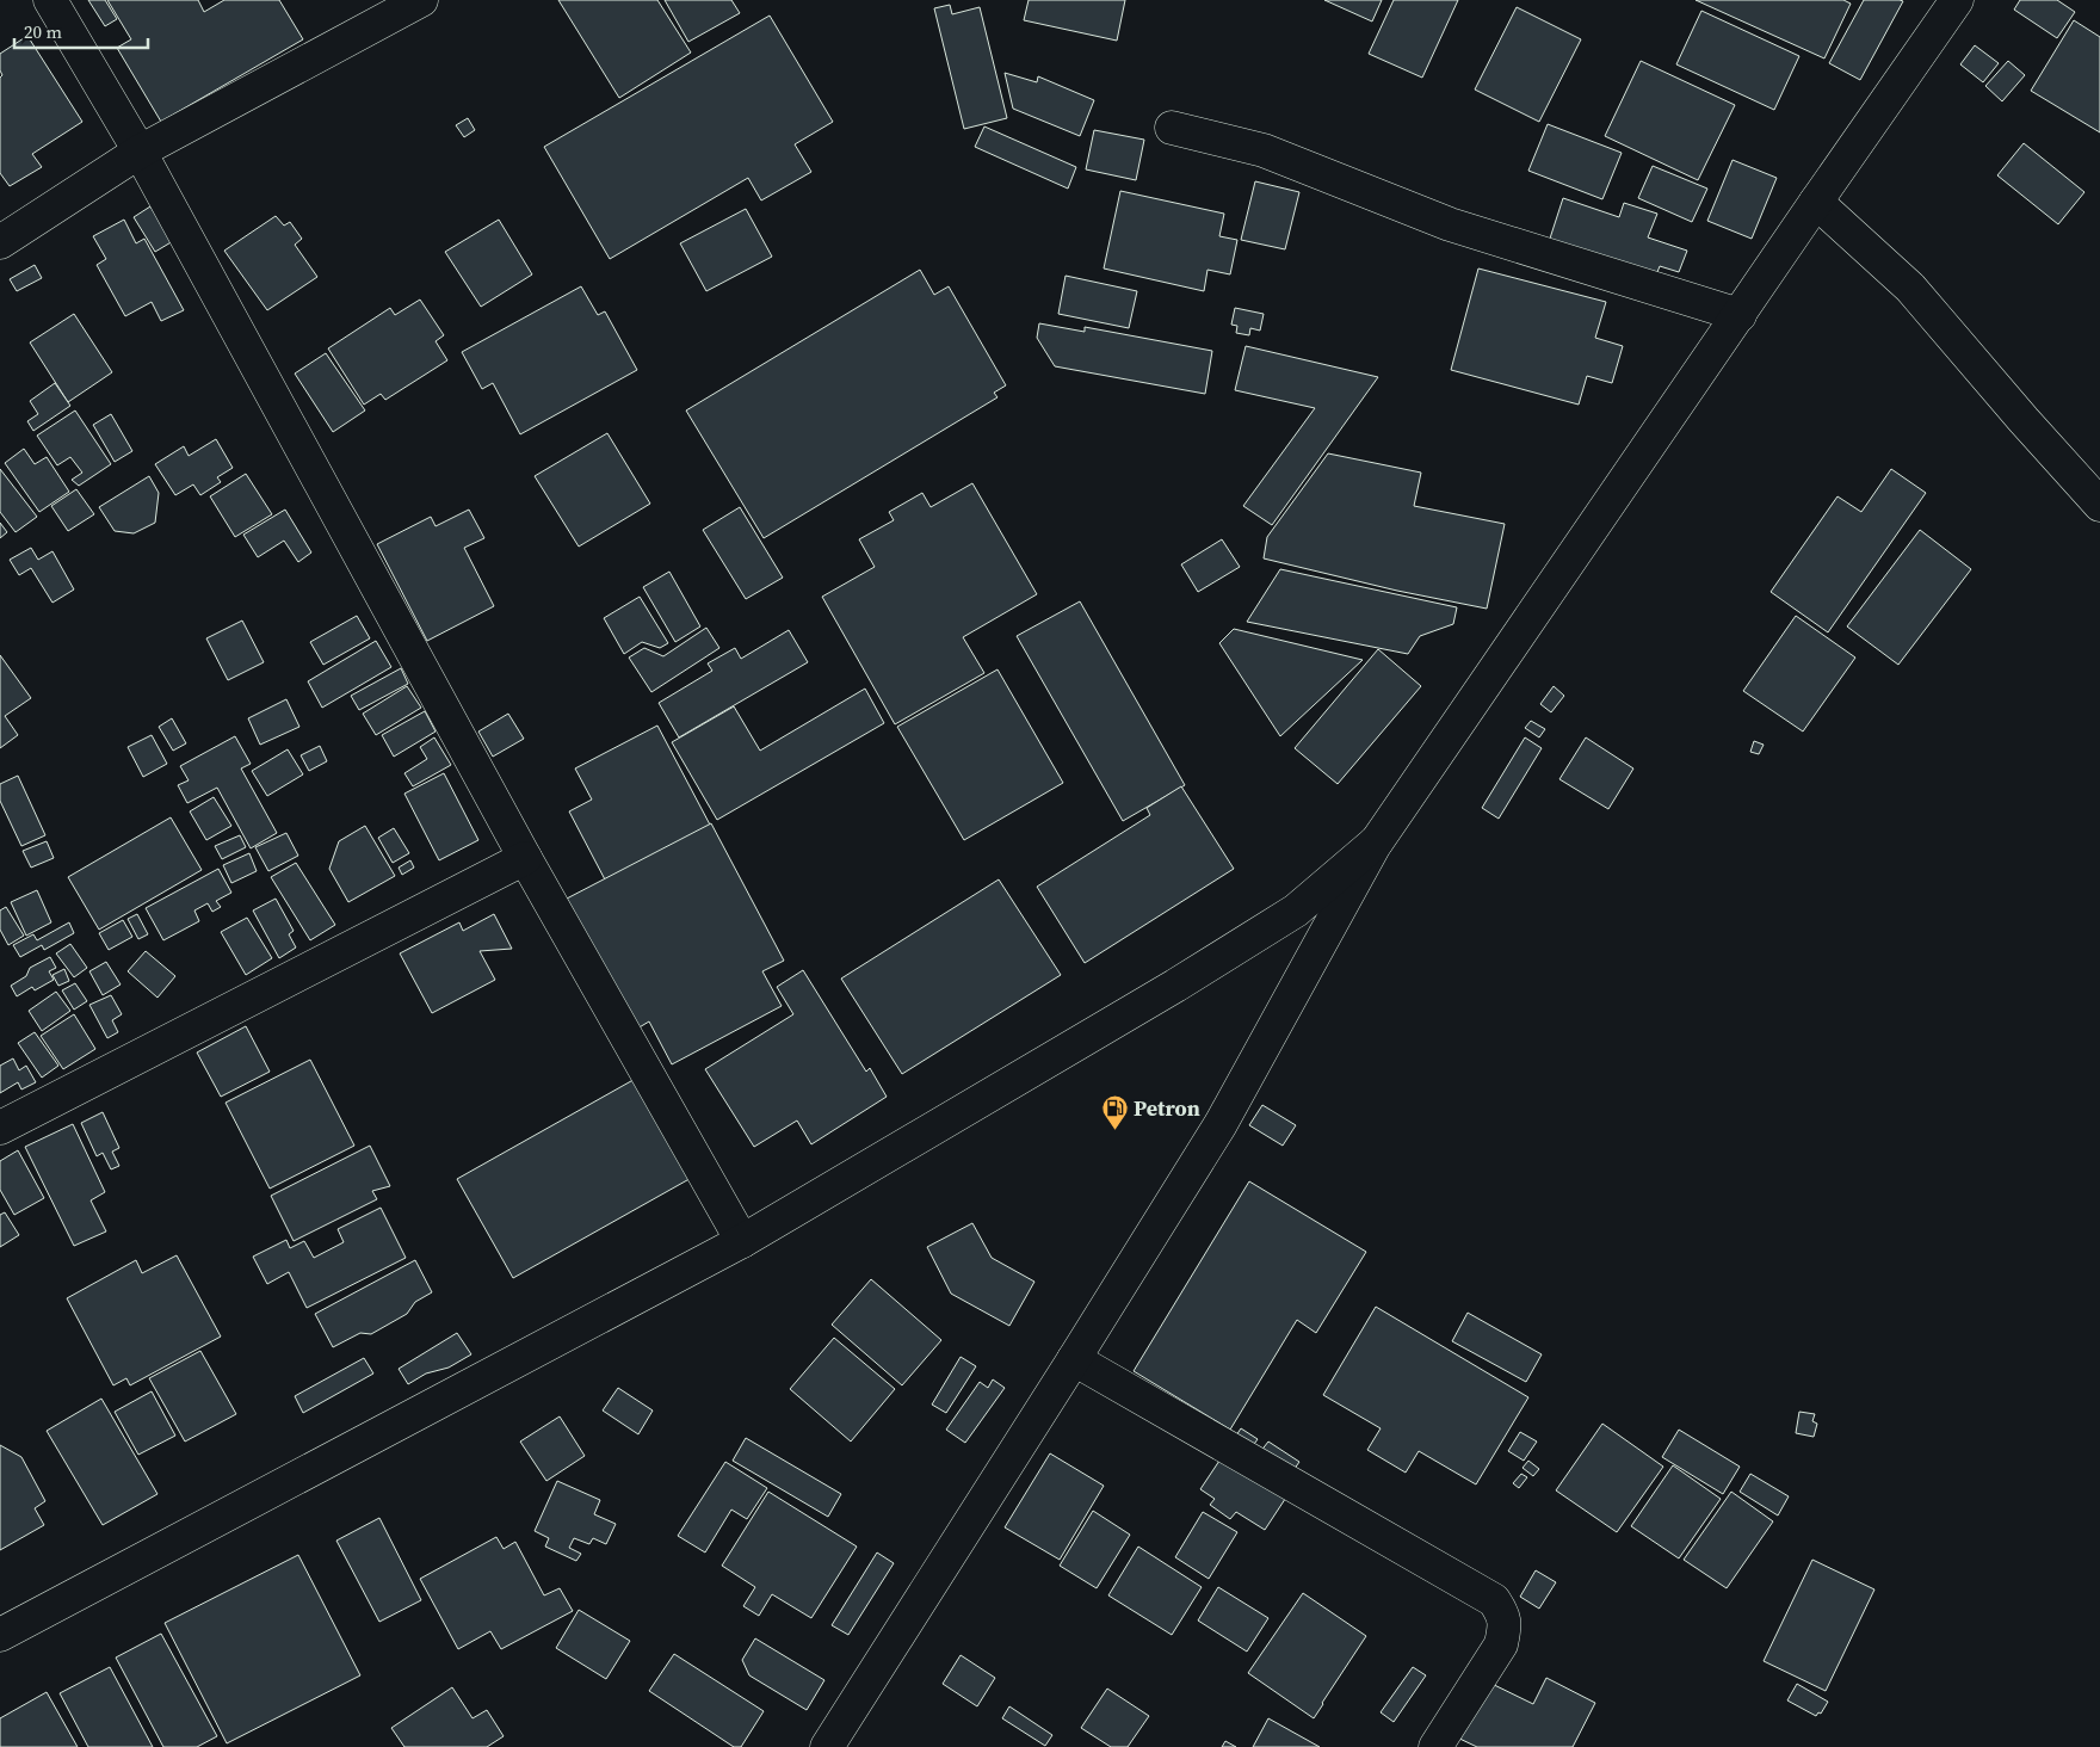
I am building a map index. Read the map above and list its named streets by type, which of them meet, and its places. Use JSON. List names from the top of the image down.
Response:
{
  "places": {
    "fuel station": ["Petron"]
  },
  "scale_bar": "20 m"
}
